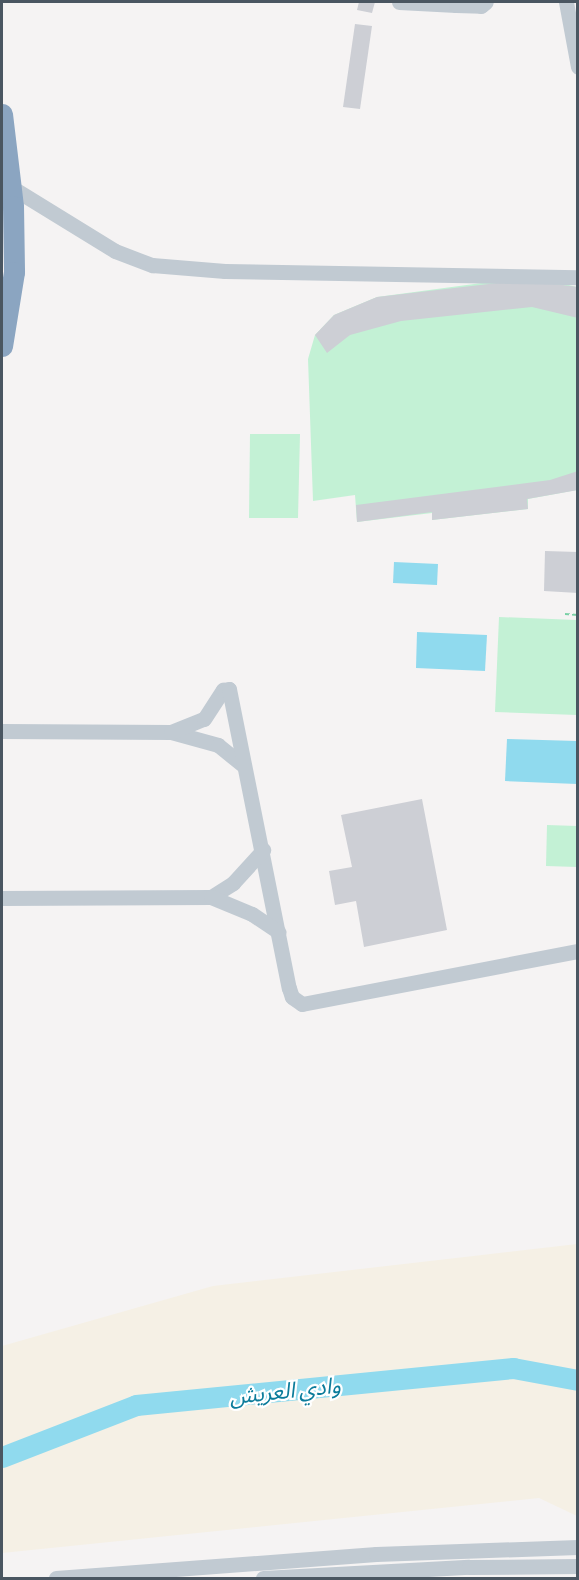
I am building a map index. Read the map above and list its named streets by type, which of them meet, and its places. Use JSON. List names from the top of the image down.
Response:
{
  "water": ["وادي العريش"]
}
